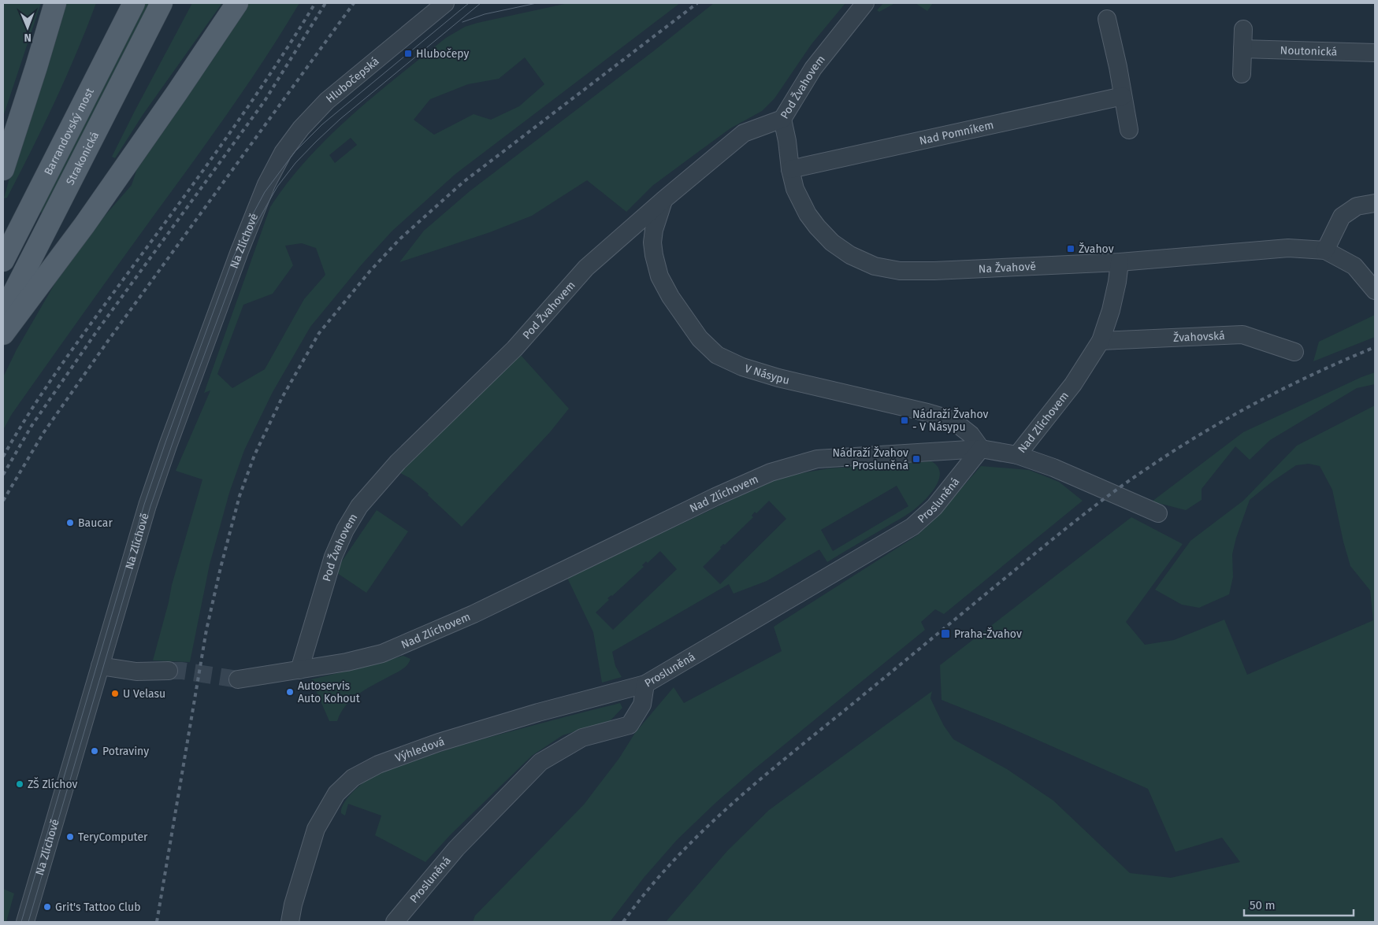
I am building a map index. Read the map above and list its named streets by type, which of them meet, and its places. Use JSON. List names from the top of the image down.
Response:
{
  "streets": {
    "main road": ["Barrandovský most", "Strakonická"],
    "street": [
      "Noutonická",
      "Hlubočepská",
      "Pod Žvahovem",
      "Nad Pomníkem",
      "Na Zlíchově",
      "Na Žvahově",
      "Žvahovská",
      "V Násypu",
      "Nad Zlíchovem",
      "Prosluněná",
      "Výhledová"
    ]
  },
  "crossings": [
    ["Hlubočepská", "Na Zlíchově"],
    ["Pod Žvahovem", "Na Žvahově"],
    ["Pod Žvahovem", "V Násypu"],
    ["Pod Žvahovem", "Nad Zlíchovem"],
    ["Nad Pomníkem", "Na Žvahově"],
    ["Na Žvahově", "Nad Zlíchovem"],
    ["Žvahovská", "Nad Zlíchovem"],
    ["V Násypu", "Nad Zlíchovem"],
    ["V Násypu", "Prosluněná"],
    ["Nad Zlíchovem", "Prosluněná"],
    ["Prosluněná", "Výhledová"]
  ],
  "places": {
    "transit": [
      "Hlubočepy",
      "Žvahov",
      "Nádraží Žvahov - V Násypu",
      "Nádraží Žvahov - Prosluněná",
      "Praha-Žvahov"
    ],
    "other": [
      "Baucar",
      "Autoservis Auto Kohout",
      "U Velasu",
      "Potraviny",
      "ZŠ Zlíchov",
      "TeryComputer",
      "Grit's Tattoo Club"
    ]
  },
  "scale_bar": "50 m",
  "north": "bottom"
}
